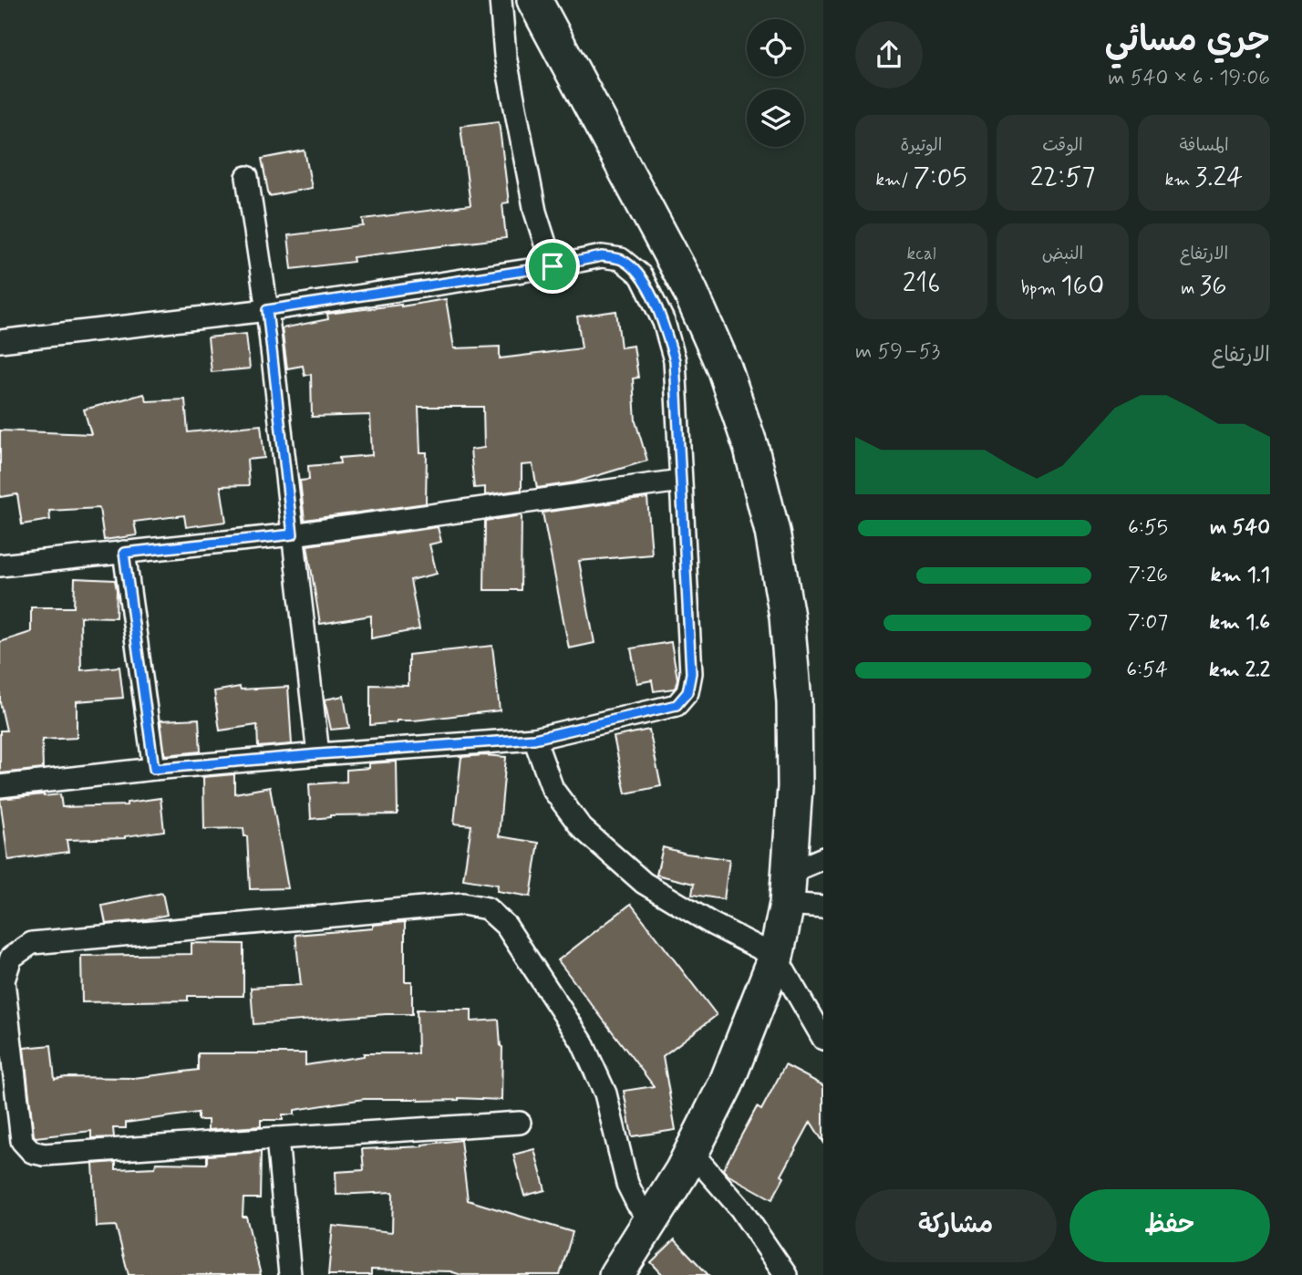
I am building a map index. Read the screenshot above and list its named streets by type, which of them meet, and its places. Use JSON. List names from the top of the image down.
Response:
{
  "page": {
    "heading": ["جري مسائي", "19:06 · 6 × 540 m"],
    "stats": [
      ["المسافة", "3.24 km"],
      ["الوقت", "22:57"],
      ["الوتيرة", "7:05 /km"],
      ["الارتفاع", "36 m"],
      ["النبض", "160 bpm"],
      ["kcal", "216"]
    ],
    "chart": ["الارتفاع", "53–59 m"],
    "list": [
      {
        "name": "540 m",
        "note": "6:55"
      },
      {
        "name": "1.1 km",
        "note": "7:26"
      },
      {
        "name": "1.6 km",
        "note": "7:07"
      },
      {
        "name": "2.2 km",
        "note": "6:54"
      }
    ],
    "buttons": ["حفظ", "مشاركة"]
  }
}
